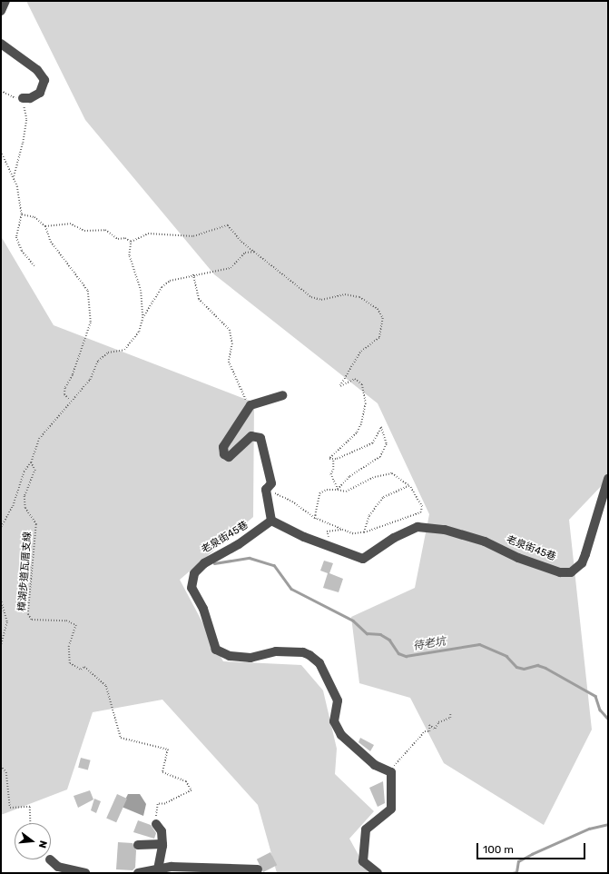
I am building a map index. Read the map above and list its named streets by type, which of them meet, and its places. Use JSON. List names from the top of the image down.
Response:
{
  "streets": {
    "street": ["老泉街45巷"],
    "path": ["樟湖步道瓦厝支線"]
  },
  "water": ["待老坑"],
  "scale_bar": "100 m",
  "north": "right"
}
